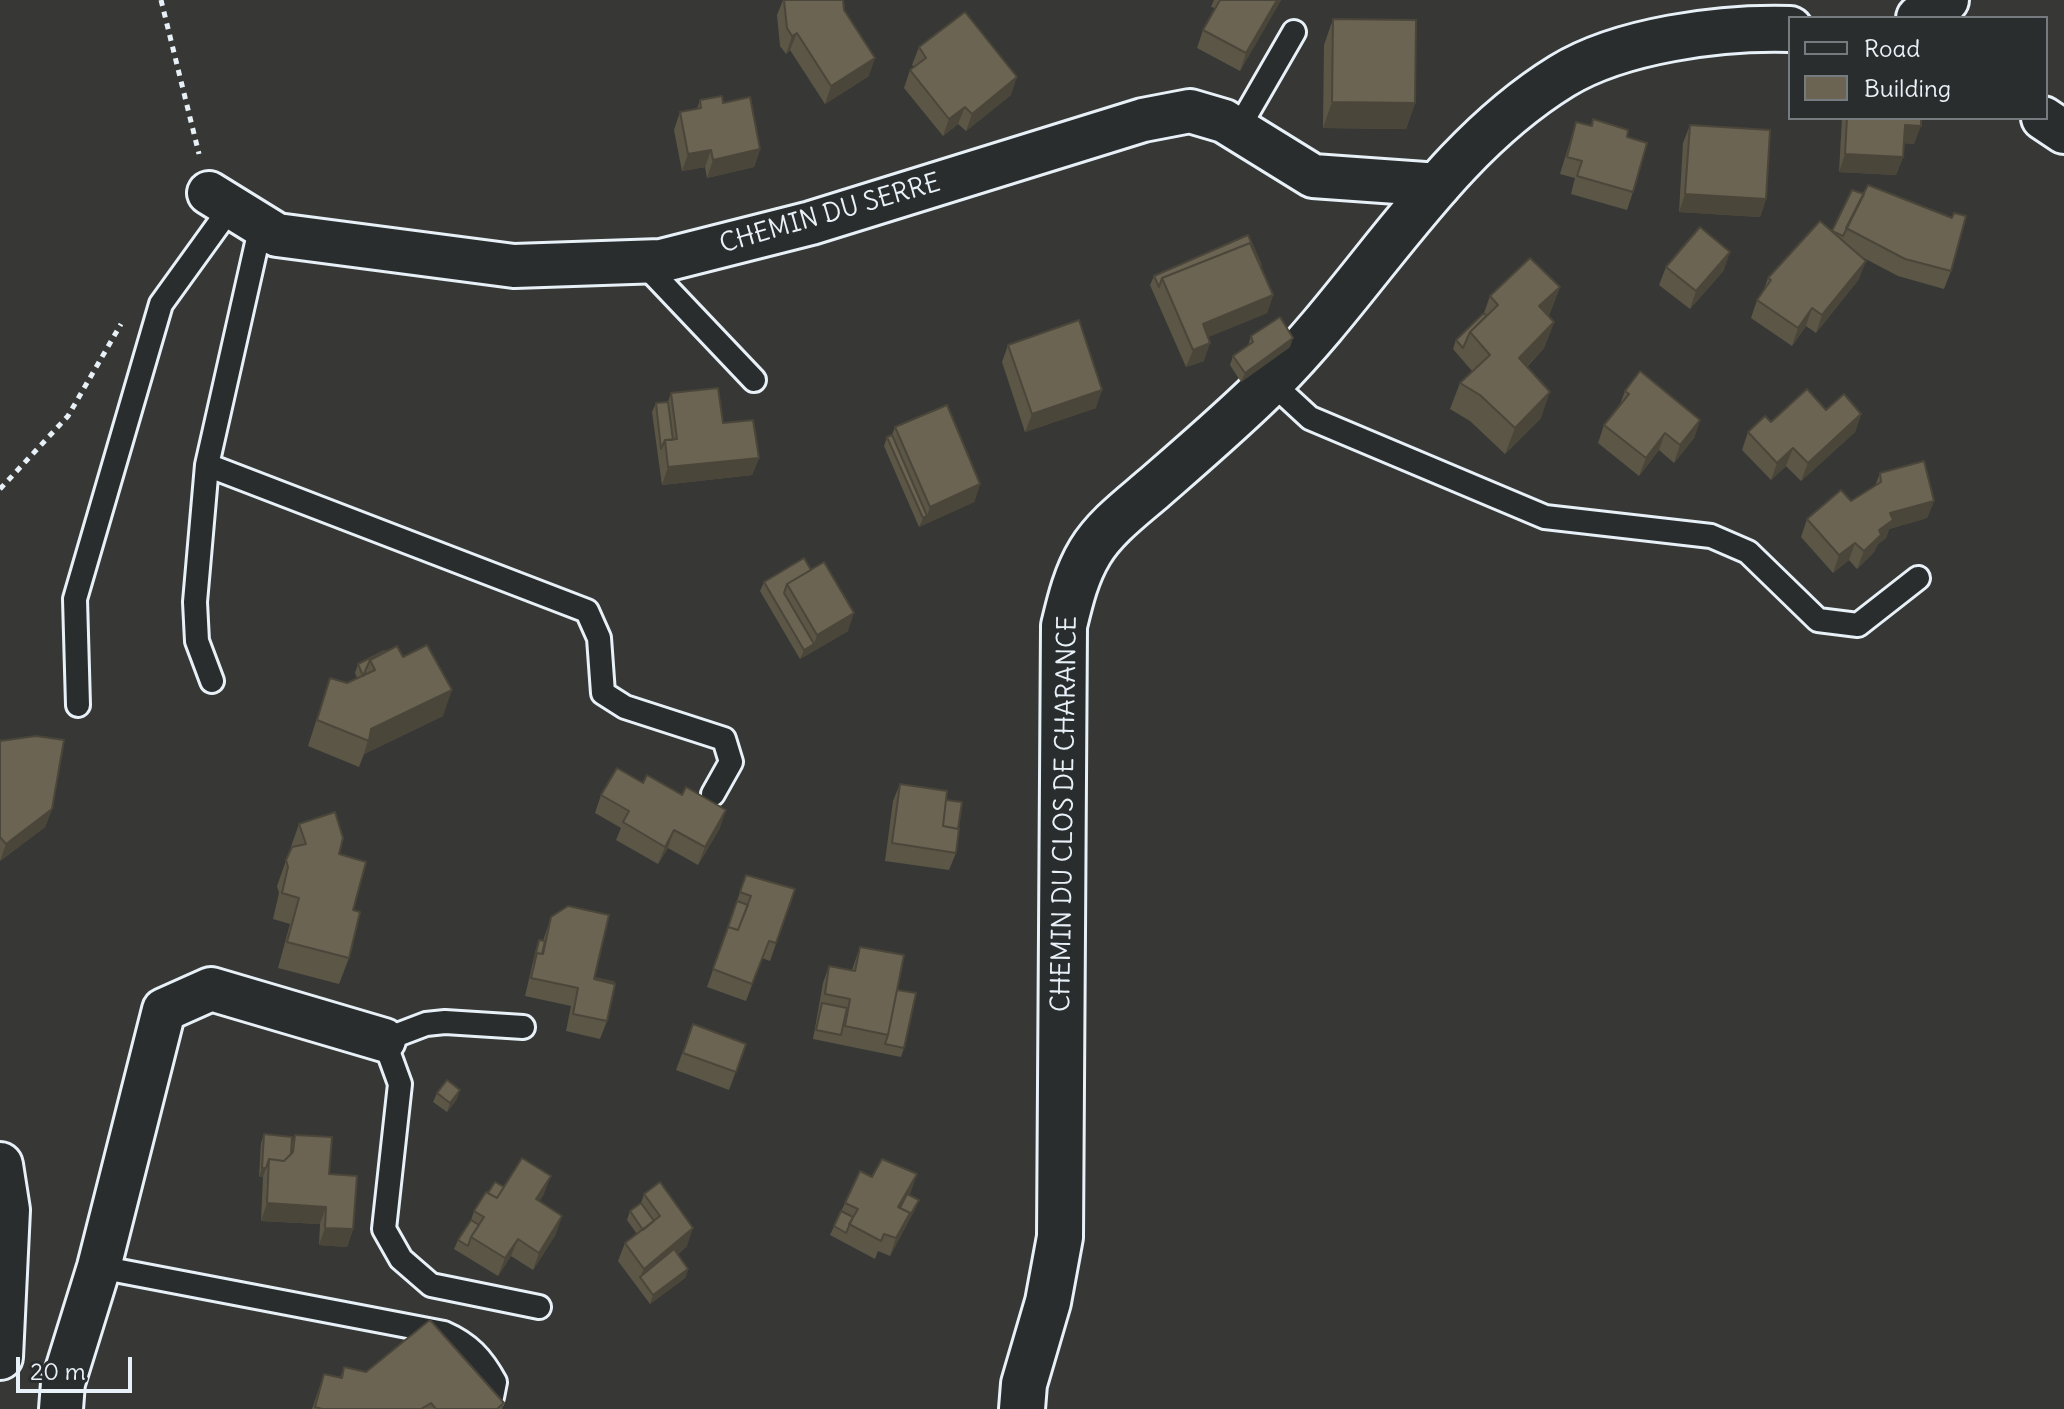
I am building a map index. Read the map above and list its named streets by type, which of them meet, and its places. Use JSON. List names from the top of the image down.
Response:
{
  "streets": {
    "street": ["CHEMIN DU SERRE", "CHEMIN DU CLOS DE CHARANCE"]
  },
  "crossings": [
    ["CHEMIN DU SERRE", "CHEMIN DU CLOS DE CHARANCE"]
  ],
  "legend": ["Road", "Building"],
  "scale_bar": "20 m"
}
